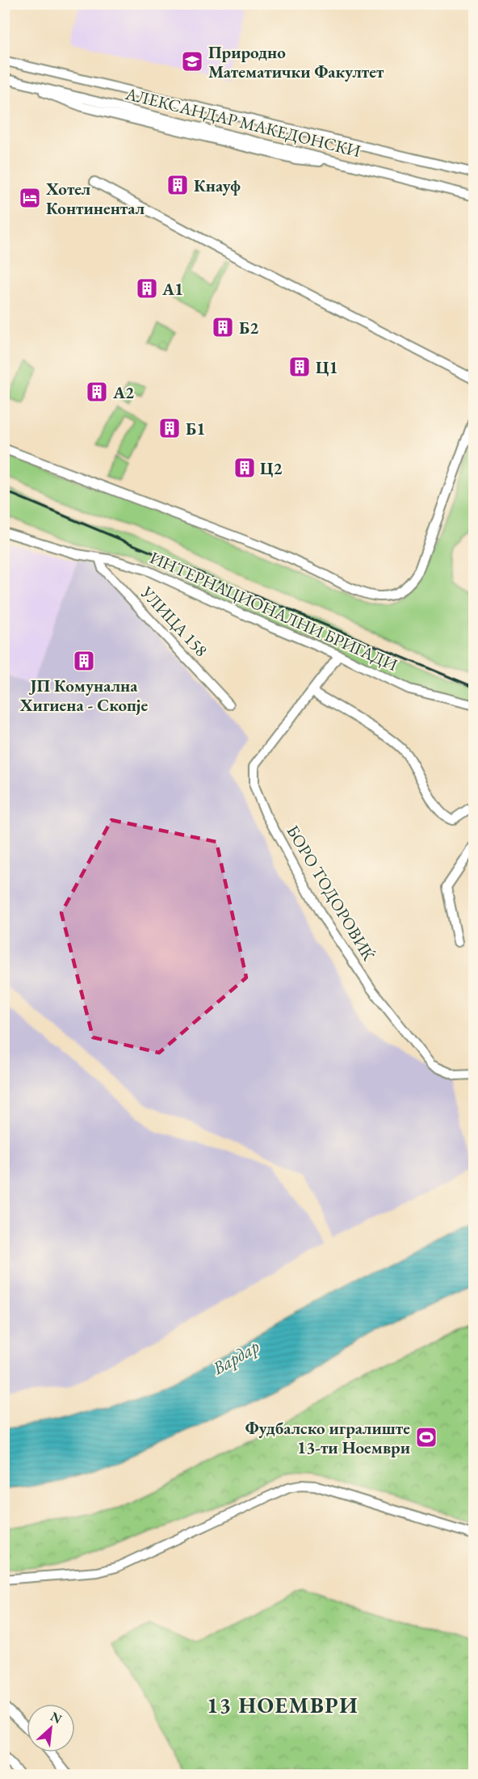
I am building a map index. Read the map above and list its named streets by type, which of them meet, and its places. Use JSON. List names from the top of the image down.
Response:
{
  "streets": {
    "street": [
      "АЛЕКСАНДАР МАКЕДОНСКИ",
      "ИНТЕРНАЦИОНАЛНИ БРИГАДИ",
      "УЛИЦА 158",
      "БОРО ТОДОРОВИЌ"
    ]
  },
  "crossings": [
    ["ИНТЕРНАЦИОНАЛНИ БРИГАДИ", "УЛИЦА 158"],
    ["ИНТЕРНАЦИОНАЛНИ БРИГАДИ", "БОРО ТОДОРОВИЌ"]
  ],
  "districts": ["13 НОЕМВРИ"],
  "water": ["Вардар"],
  "places": {
    "school or university": ["Природно Математички Факултет"],
    "building": [
      "Кнауф",
      "А1",
      "Б2",
      "Ц1",
      "А2",
      "Б1",
      "Ц2",
      "ЈП Комунална Хигиена - Скопје"
    ],
    "hotel": ["Хотел Континентал"],
    "sports": ["Фудбалско игралиште 13-ти Ноември"]
  },
  "north": "top right"
}
